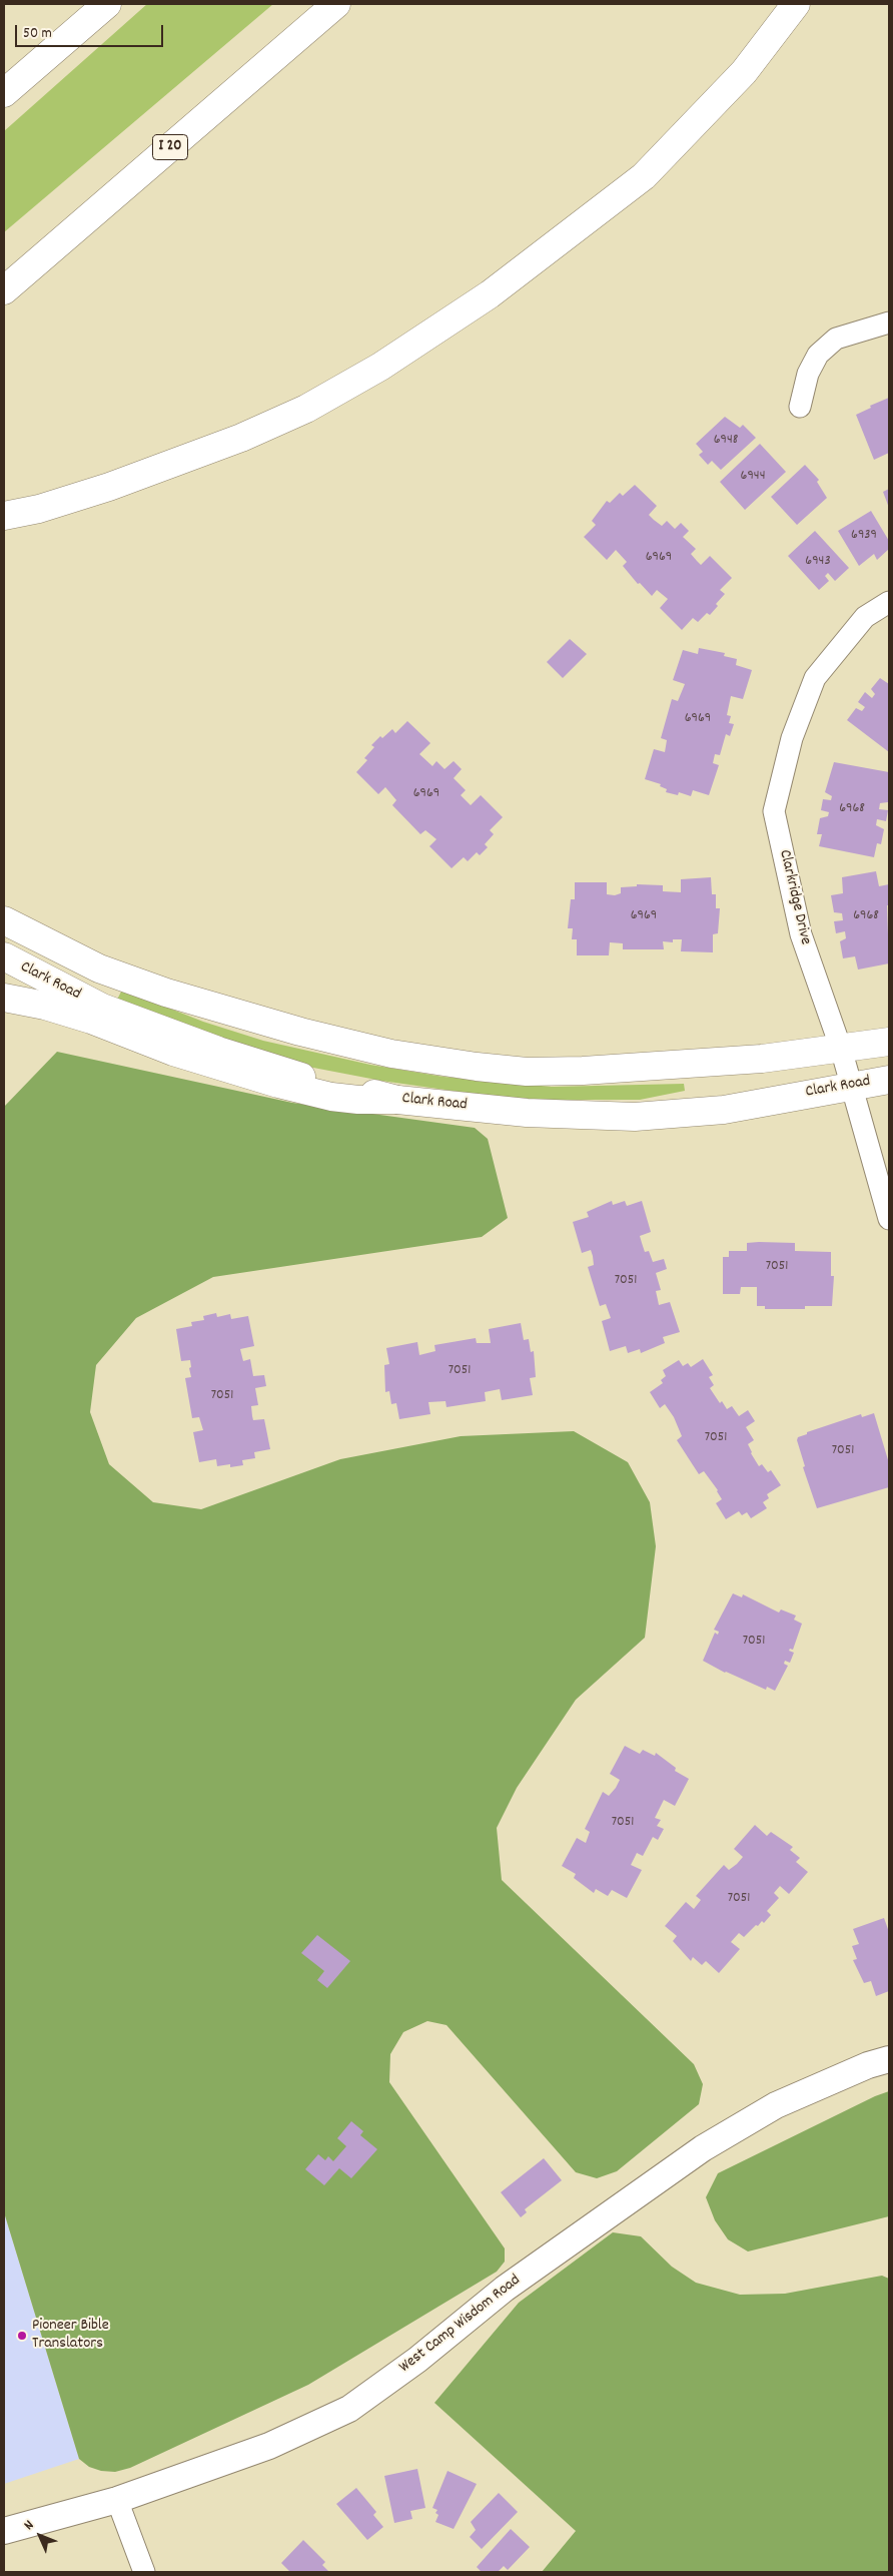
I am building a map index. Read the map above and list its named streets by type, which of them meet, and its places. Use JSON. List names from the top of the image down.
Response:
{
  "streets": {
    "main road": ["I 20", "Clark Road"],
    "street": ["Clarkridge Drive", "West Camp Wisdom Road"]
  },
  "crossings": [
    ["Clarkridge Drive", "Clark Road"]
  ],
  "places": ["Pioneer Bible Translators"],
  "house_numbers": [
    "6948",
    "6944",
    "6939",
    "6969",
    "6943",
    "6969",
    "6969",
    "6968",
    "6969",
    "6968",
    "7051",
    "7051",
    "7051",
    "7051",
    "7051",
    "7051",
    "7051",
    "7051",
    "7051"
  ],
  "scale_bar": "50 m",
  "north": "top left"
}
